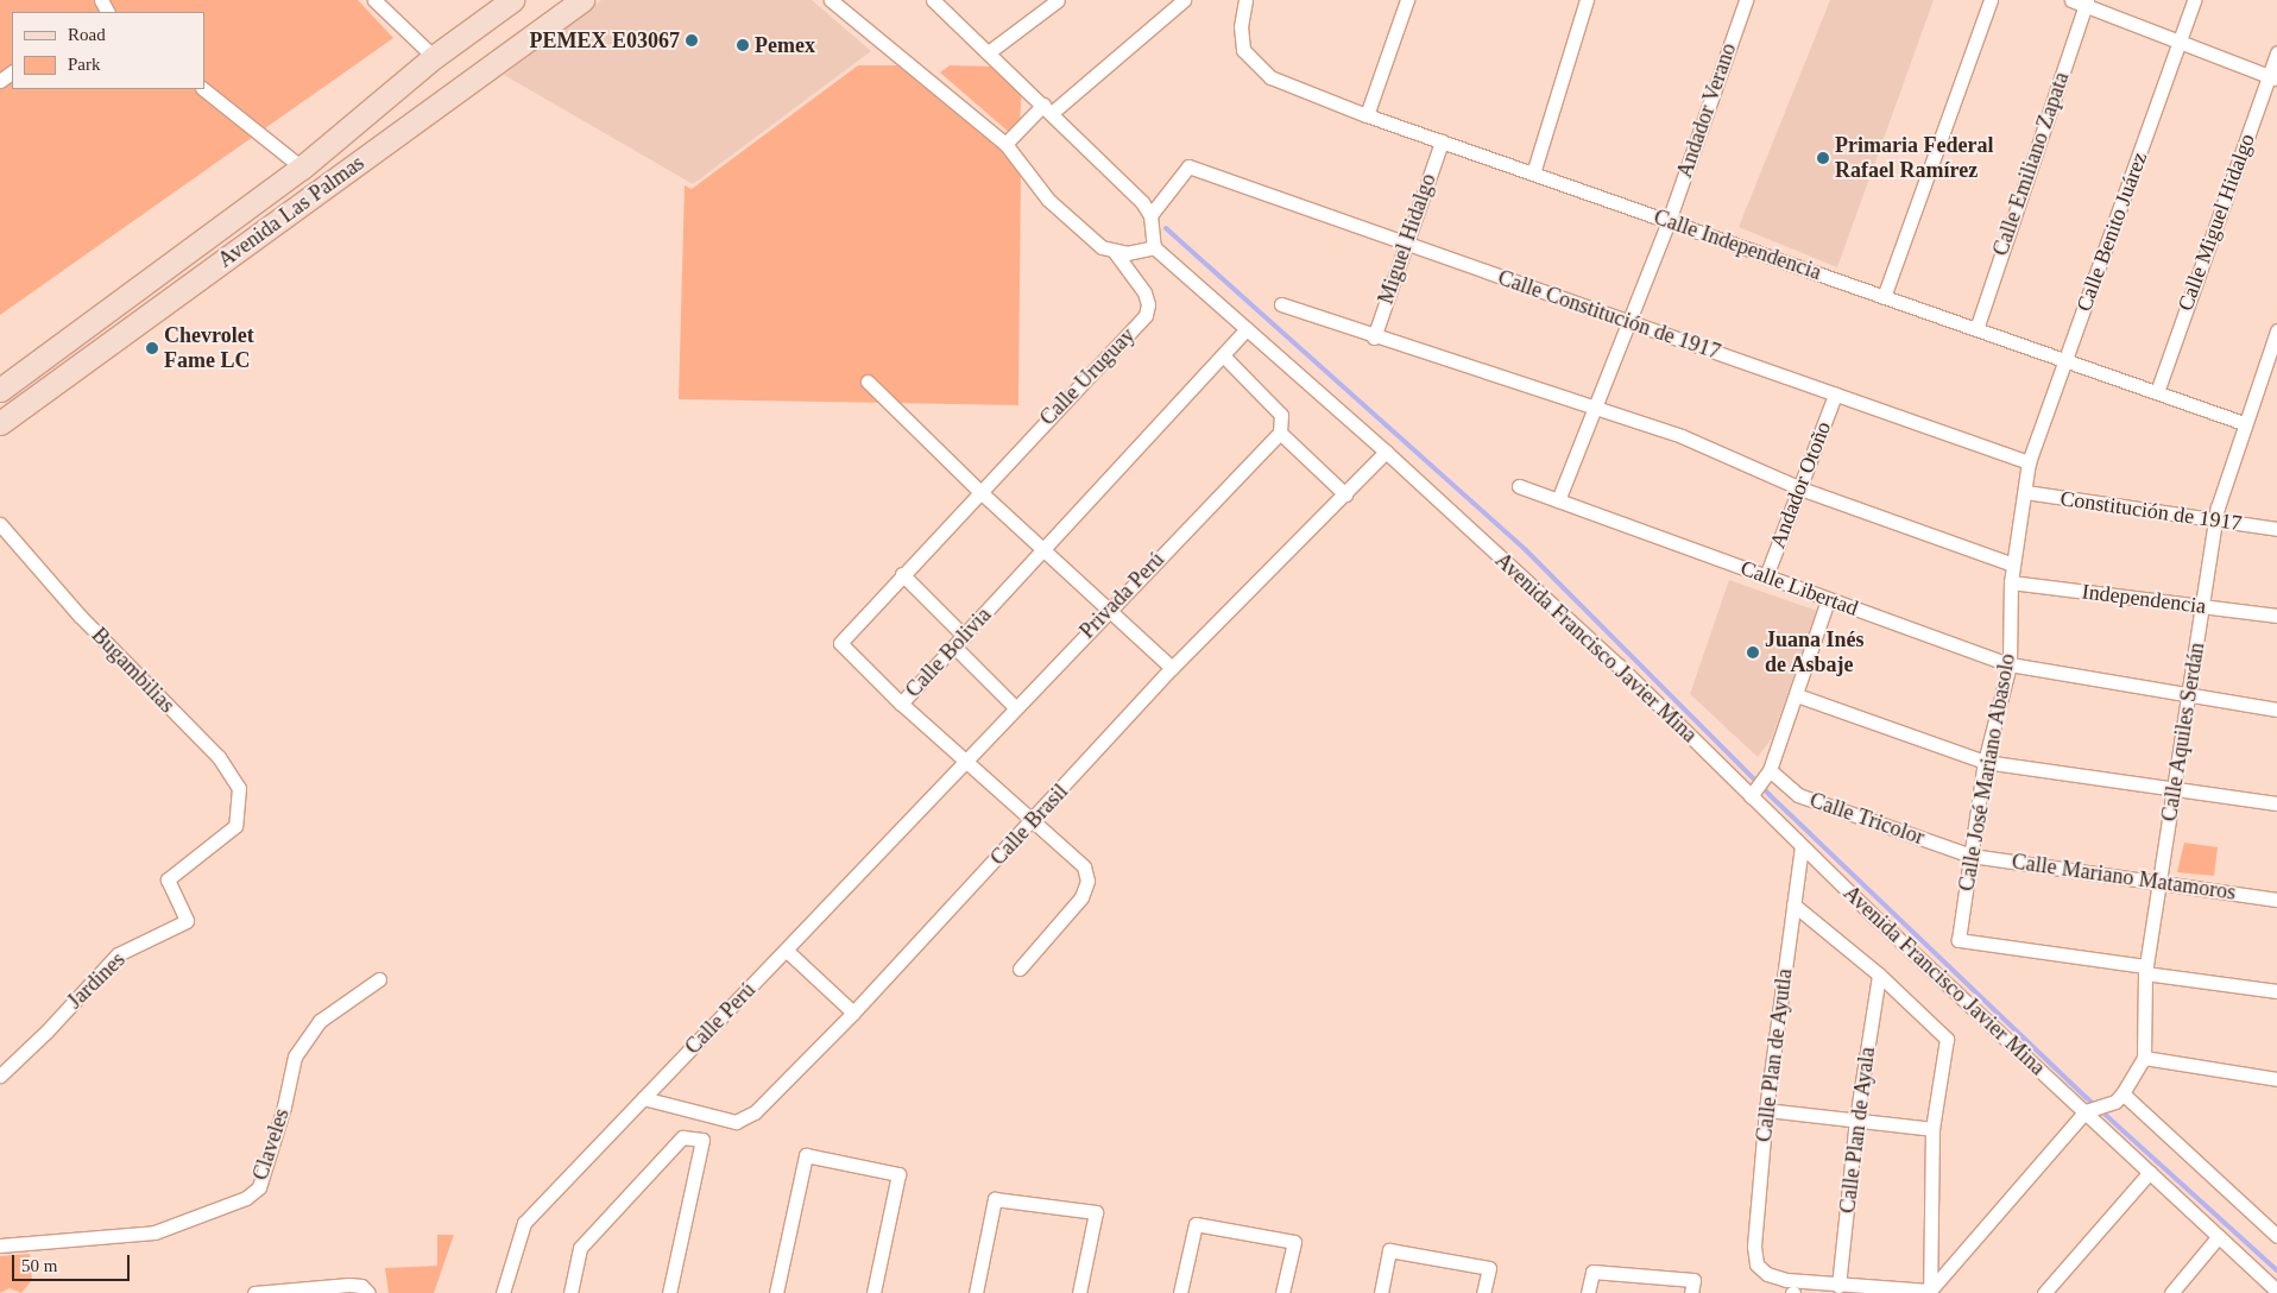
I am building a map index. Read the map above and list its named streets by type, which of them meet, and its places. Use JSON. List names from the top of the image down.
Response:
{
  "streets": {
    "main road": ["Avenida Las Palmas"],
    "street": [
      "Andador Verano",
      "Calle Emiliano Zapata",
      "Calle Miguel Hidalgo",
      "Calle Benito Juárez",
      "Miguel Hidalgo",
      "Calle Independencia",
      "Calle Constitución de 1917",
      "Calle Uruguay",
      "Andador Otoño",
      "Constitución de 1917",
      "Calle Libertad",
      "Privada Perú",
      "Independencia",
      "Avenida Francisco Javier Mina",
      "Calle Bolivia",
      "Bugambilias",
      "Calle Aquiles Serdán",
      "Calle José Mariano Abasolo",
      "Calle Tricolor",
      "Calle Brasil",
      "Calle Mariano Matamoros",
      "Jardines",
      "Calle Perú",
      "Calle Plan de Ayutla",
      "Calle Plan de Ayala",
      "Claveles"
    ]
  },
  "crossings": [
    ["Andador Verano", "Calle Independencia"],
    ["Andador Verano", "Calle Constitución de 1917"],
    ["Andador Verano", "Calle Libertad"],
    ["Calle Emiliano Zapata", "Calle Independencia"],
    ["Calle Miguel Hidalgo", "Calle Independencia"],
    ["Calle Benito Juárez", "Calle Independencia"],
    ["Calle Benito Juárez", "Calle Constitución de 1917"],
    ["Calle Benito Juárez", "Calle José Mariano Abasolo"],
    ["Miguel Hidalgo", "Calle Independencia"],
    ["Miguel Hidalgo", "Calle Constitución de 1917"],
    ["Calle Independencia", "Calle Aquiles Serdán"],
    ["Calle Constitución de 1917", "Andador Otoño"],
    ["Calle Constitución de 1917", "Calle José Mariano Abasolo"],
    ["Calle Uruguay", "Calle Bolivia"],
    ["Andador Otoño", "Calle Libertad"],
    ["Constitución de 1917", "Calle Aquiles Serdán"],
    ["Constitución de 1917", "Calle José Mariano Abasolo"],
    ["Calle Libertad", "Calle Aquiles Serdán"],
    ["Calle Libertad", "Calle José Mariano Abasolo"],
    ["Privada Perú", "Calle Bolivia"],
    ["Privada Perú", "Calle Perú"],
    ["Independencia", "Calle Aquiles Serdán"],
    ["Independencia", "Calle José Mariano Abasolo"],
    ["Avenida Francisco Javier Mina", "Calle Bolivia"],
    ["Avenida Francisco Javier Mina", "Calle Brasil"],
    ["Avenida Francisco Javier Mina", "Calle Plan de Ayutla"],
    ["Calle Bolivia", "Calle Brasil"],
    ["Calle Bolivia", "Calle Perú"],
    ["Bugambilias", "Jardines"],
    ["Calle Aquiles Serdán", "Calle José Mariano Abasolo"],
    ["Calle Aquiles Serdán", "Calle Mariano Matamoros"],
    ["Calle José Mariano Abasolo", "Calle Tricolor"],
    ["Calle José Mariano Abasolo", "Calle Mariano Matamoros"],
    ["Calle Tricolor", "Calle Mariano Matamoros"],
    ["Calle Brasil", "Calle Perú"],
    ["Calle Plan de Ayutla", "Calle Plan de Ayala"]
  ],
  "places": [
    "PEMEX E03067",
    "Pemex",
    "Primaria Federal Rafael Ramírez",
    "Chevrolet Fame LC",
    "Juana Inés de Asbaje"
  ],
  "legend": ["Road", "Park"],
  "scale_bar": "50 m"
}
